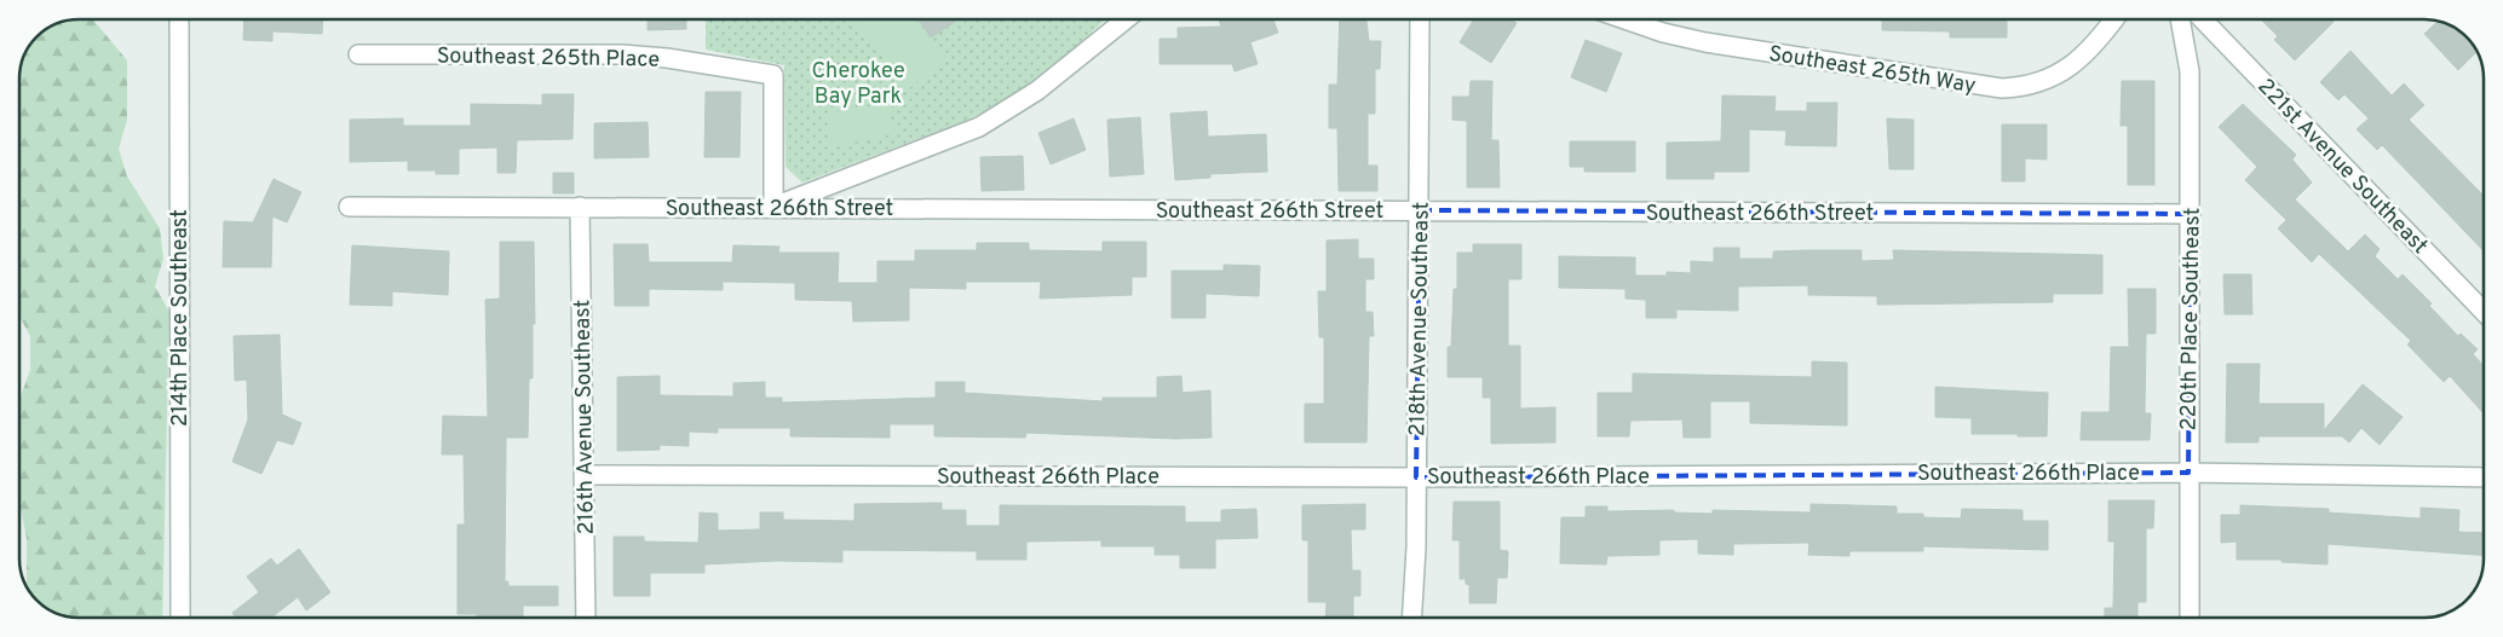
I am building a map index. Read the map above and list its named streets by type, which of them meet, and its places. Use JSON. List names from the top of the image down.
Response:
{
  "streets": {
    "street": [
      "Southeast 265th Place",
      "Southeast 265th Way",
      "221st Avenue Southeast",
      "Southeast 266th Street",
      "214th Place Southeast",
      "218th Avenue Southeast",
      "220th Place Southeast",
      "216th Avenue Southeast",
      "Southeast 266th Place"
    ]
  },
  "crossings": [
    ["Southeast 265th Place", "Southeast 266th Street"],
    ["Southeast 266th Street", "218th Avenue Southeast"],
    ["Southeast 266th Street", "220th Place Southeast"],
    ["Southeast 266th Street", "216th Avenue Southeast"],
    ["218th Avenue Southeast", "Southeast 266th Place"],
    ["220th Place Southeast", "Southeast 266th Place"],
    ["216th Avenue Southeast", "Southeast 266th Place"]
  ],
  "parks": ["Cherokee Bay Park"]
}
